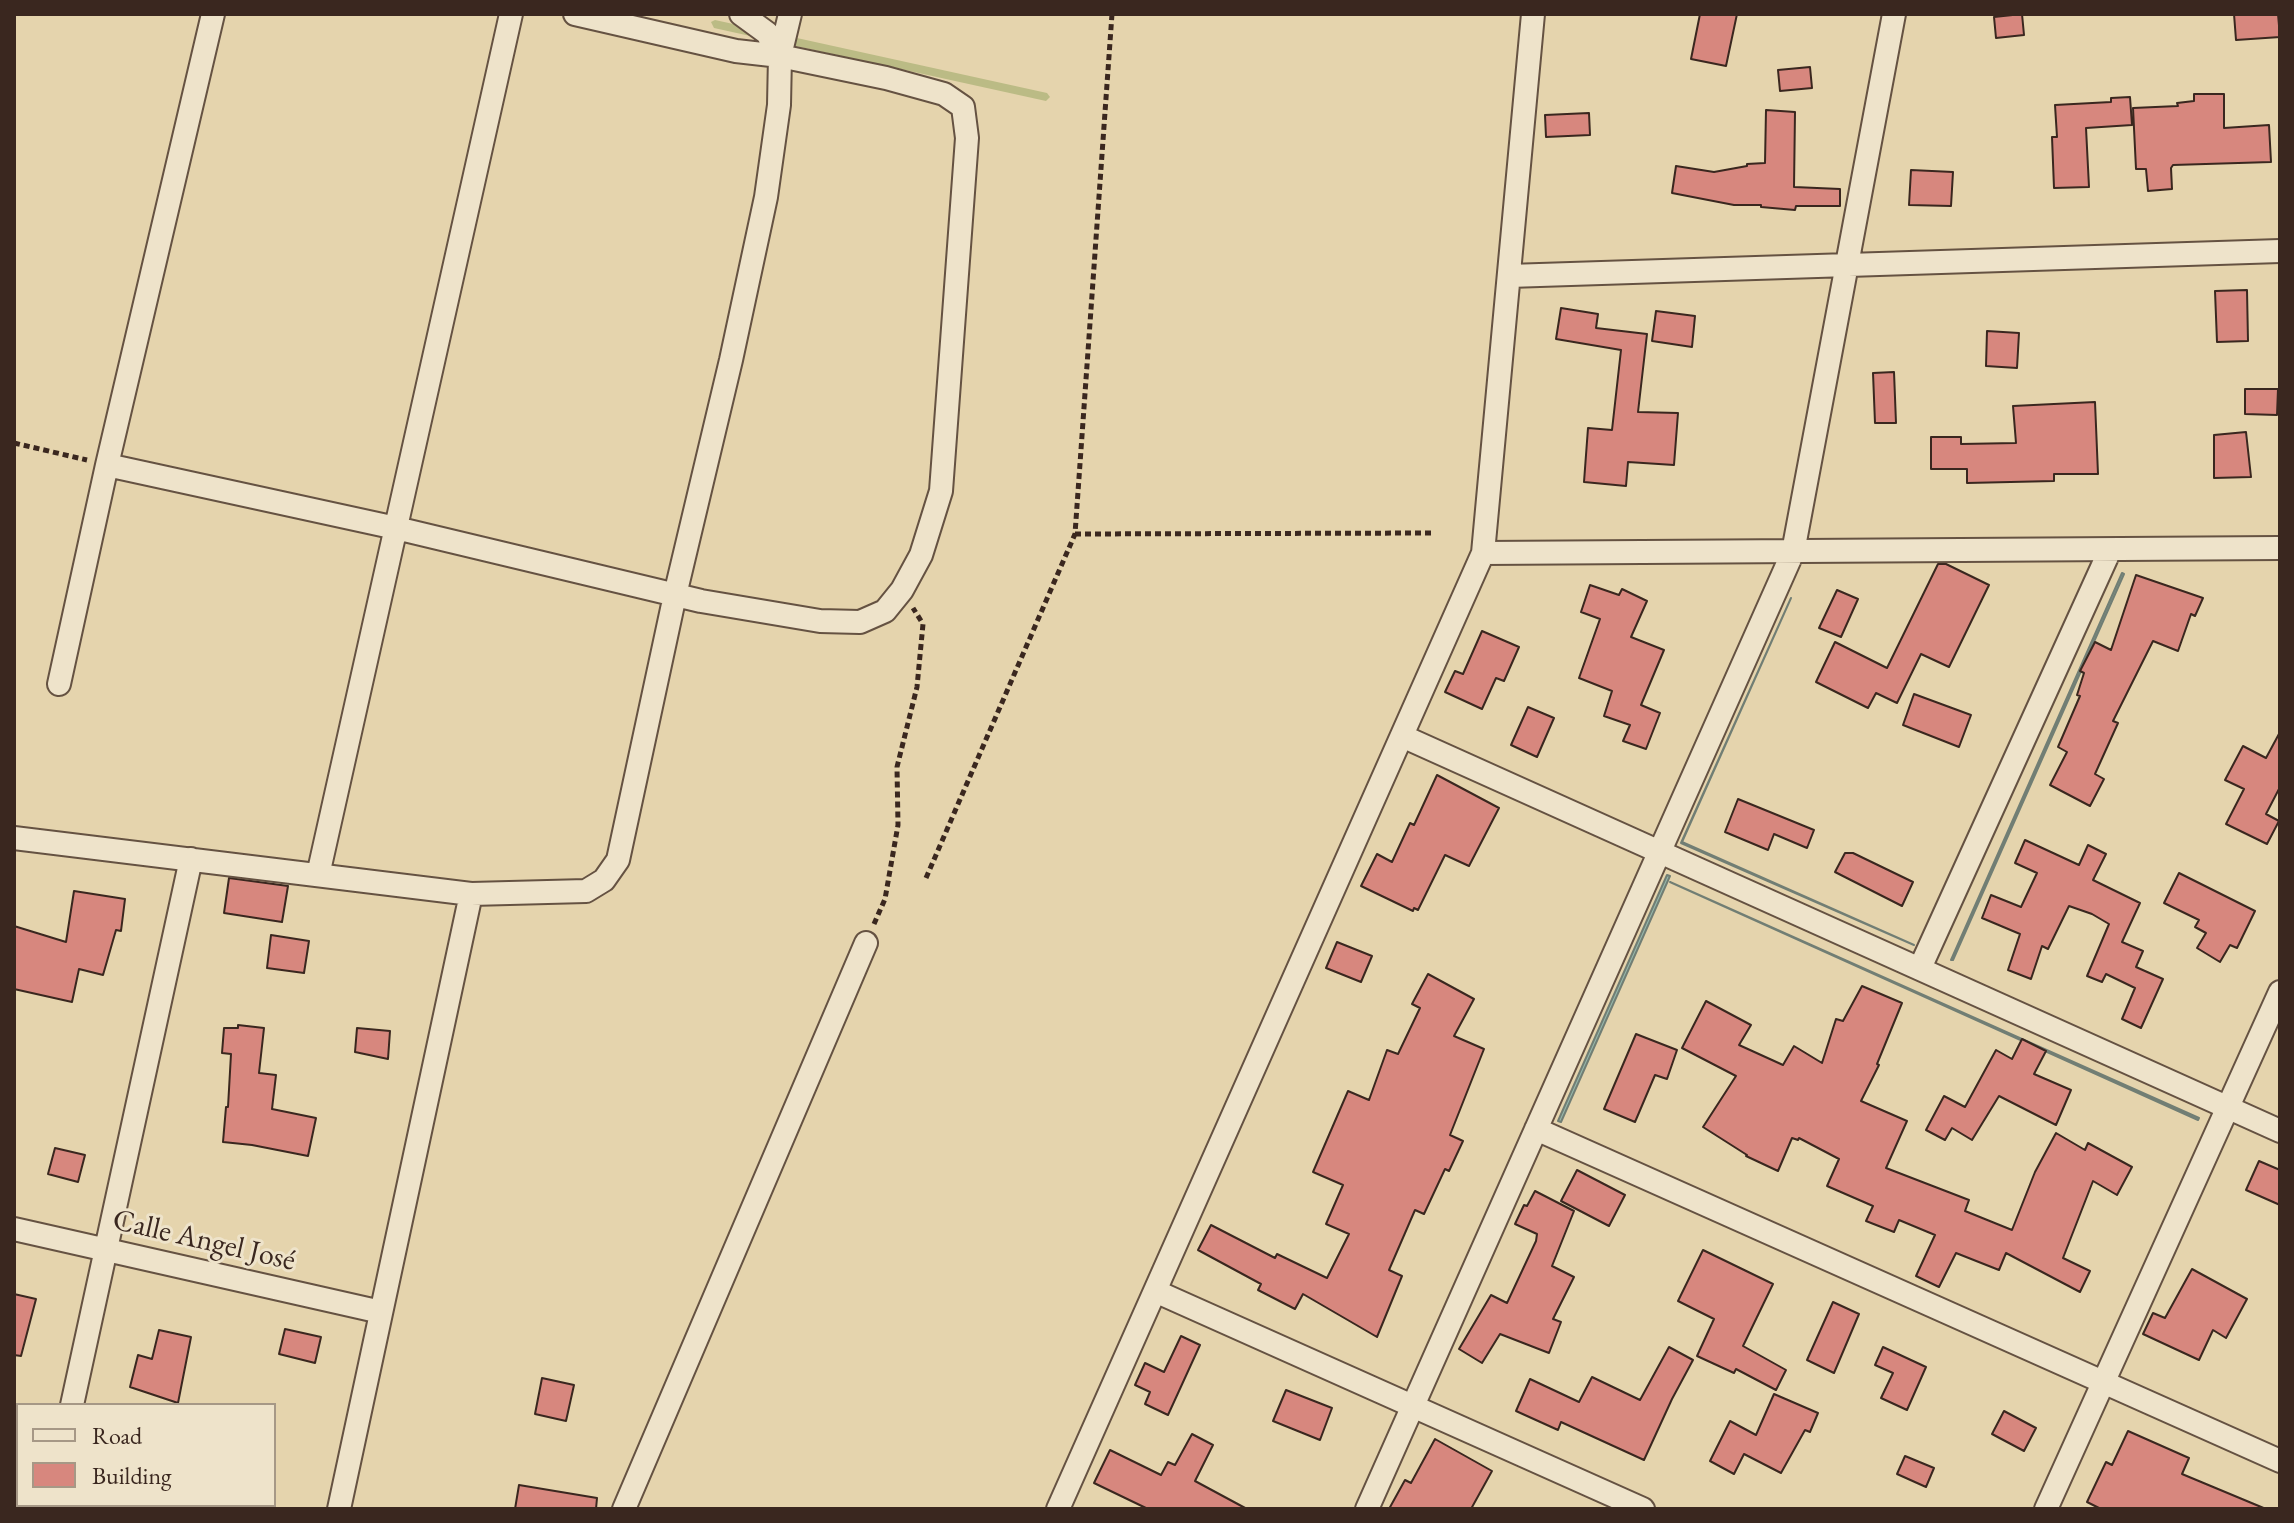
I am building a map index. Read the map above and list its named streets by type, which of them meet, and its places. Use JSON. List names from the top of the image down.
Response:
{
  "streets": {
    "street": ["Calle Angel José"]
  },
  "legend": ["Road", "Building"]
}
